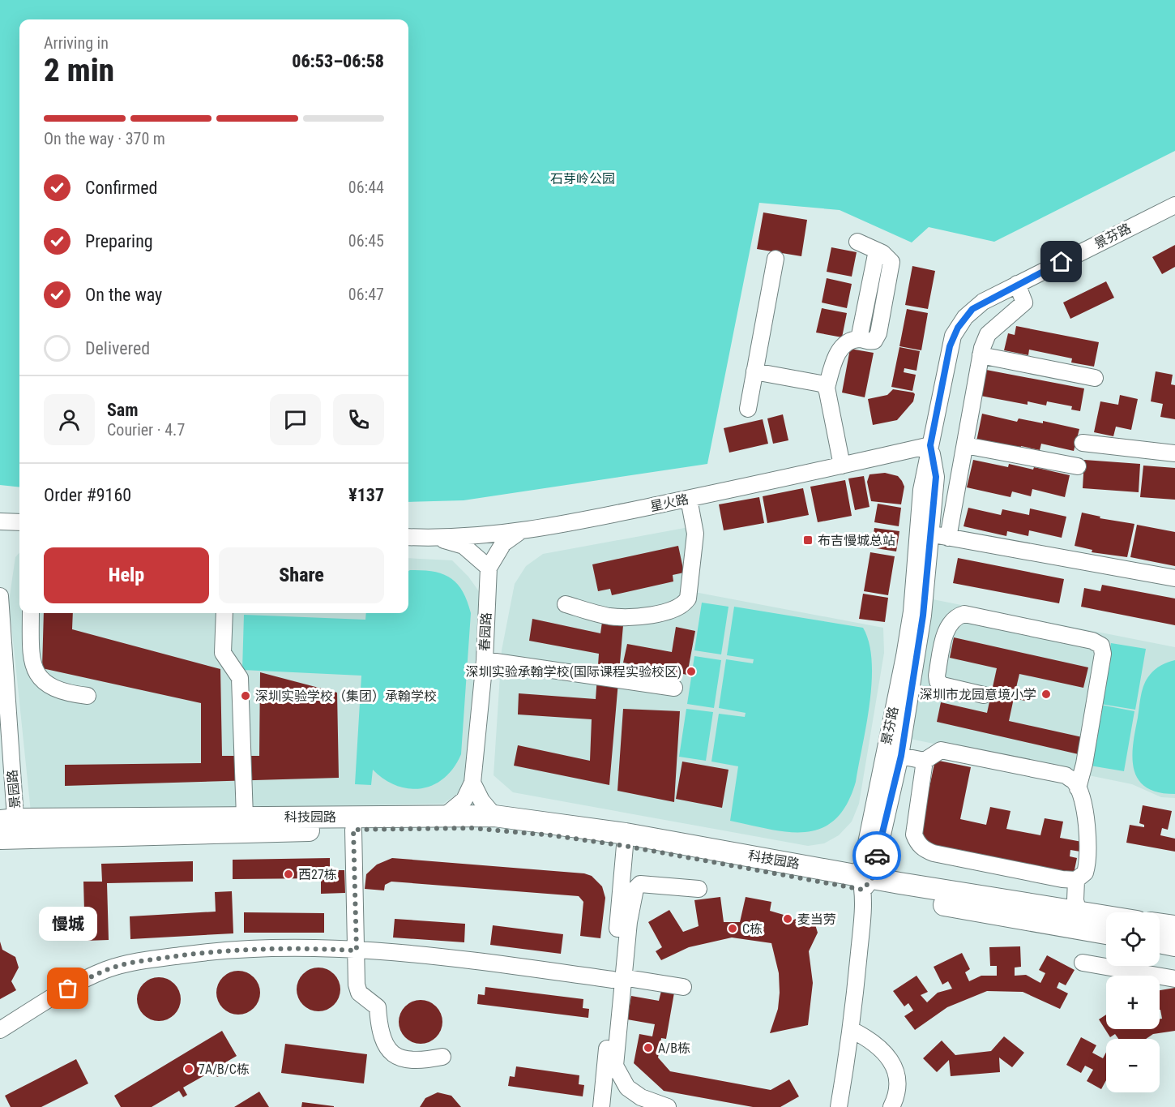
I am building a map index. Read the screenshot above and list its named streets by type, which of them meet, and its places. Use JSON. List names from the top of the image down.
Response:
{
  "streets": {
    "main road": ["科技园路"],
    "street": [
      "景芬路",
      "星火路",
      "春园路",
      "景园路"
    ]
  },
  "crossings": [
    ["景芬路", "星火路"],
    ["景芬路", "科技园路"],
    ["星火路", "春园路"],
    ["春园路", "科技园路"],
    ["景园路", "科技园路"]
  ],
  "parks": ["石芽岭公园"],
  "places": {
    "transit": ["布吉慢城总站"],
    "other": [
      "深圳实验承翰学校(国际课程实验校区)",
      "深圳市龙园意境小学",
      "深圳实验学校（集团）承翰学校",
      "西27栋",
      "麦当劳",
      "C栋",
      "慢城",
      "A/B栋",
      "7A/B/C栋"
    ]
  },
  "page": {
    "heading": ["2 min", "Arriving in", "06:53–06:58"],
    "panel": [
      "Sam",
      "Courier · 4.7",
      "Order #9160",
      "¥137"
    ],
    "bar": "On the way · 370 m",
    "list": [
      ["Confirmed", "06:44"],
      ["Preparing", "06:45"],
      ["On the way", "06:47"],
      "Delivered"
    ],
    "buttons": ["Help", "Share"],
    "bubble": "慢城",
    "map_buttons": ["+", "−"]
  }
}
